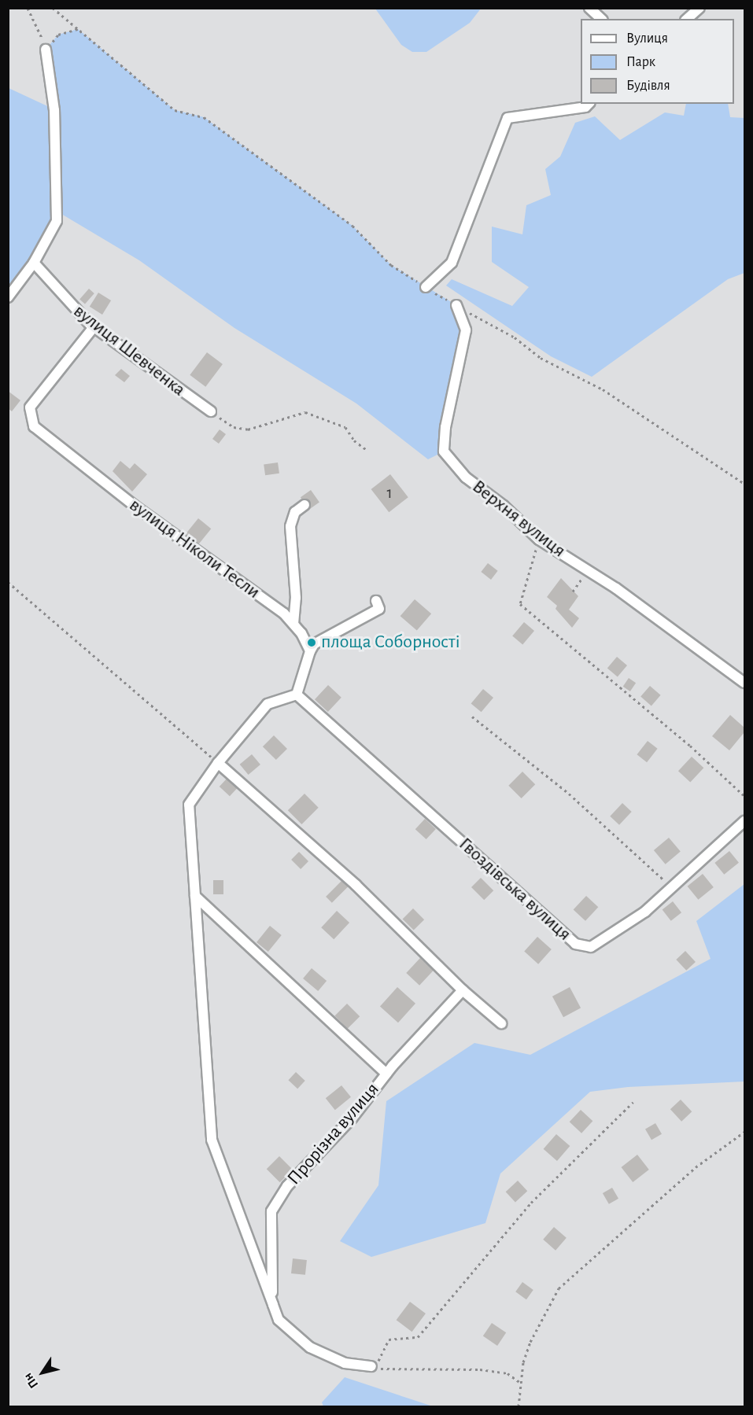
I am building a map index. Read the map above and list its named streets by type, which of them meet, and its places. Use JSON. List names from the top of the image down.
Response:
{
  "streets": {
    "street": [
      "вулиця Шевченка",
      "Верхня вулиця",
      "вулиця Ніколи Тесли",
      "Гвоздівська вулиця",
      "Прорізна вулиця"
    ]
  },
  "crossings": [
    ["вулиця Шевченка", "вулиця Ніколи Тесли"]
  ],
  "places": ["площа Соборності"],
  "house_numbers": ["1"],
  "legend": ["Вулиця", "Парк", "Будівля"],
  "north": "bottom left"
}
